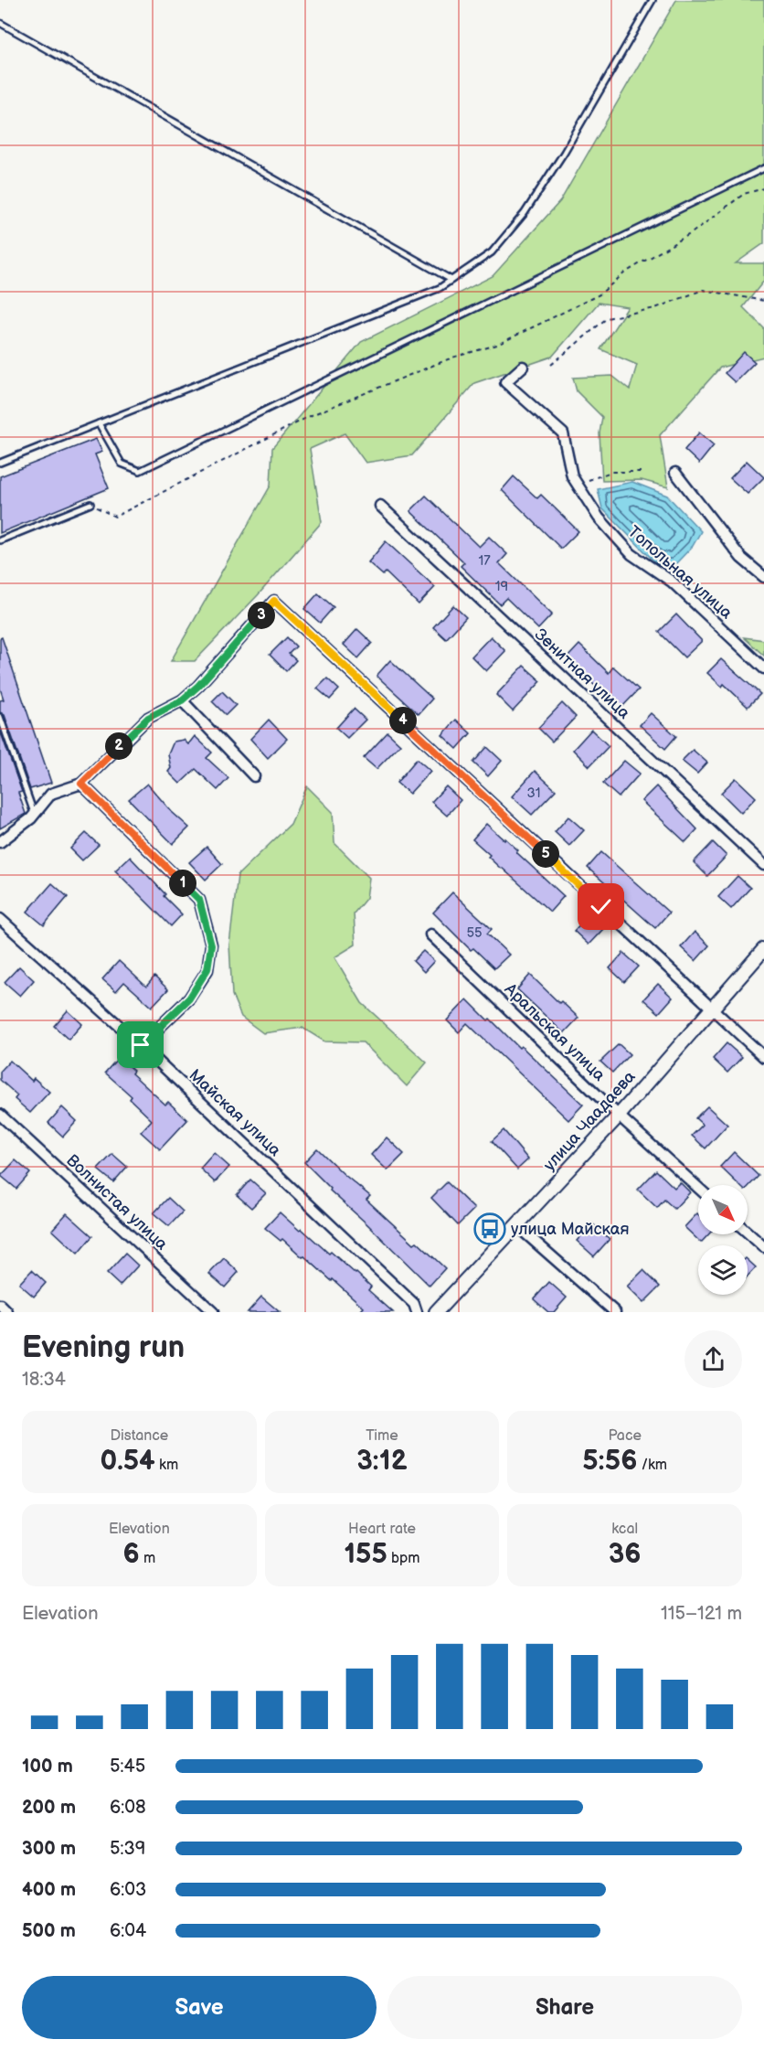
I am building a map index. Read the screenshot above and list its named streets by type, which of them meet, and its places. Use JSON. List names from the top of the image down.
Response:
{
  "streets": {
    "street": [
      "Топольная улица",
      "Зенитная улица",
      "Аральская улица",
      "Майская улица",
      "улица Чаадаева",
      "Волнистая улица"
    ]
  },
  "crossings": [
    ["Аральская улица", "улица Чаадаева"]
  ],
  "places": {
    "bus stop": ["улица Майская"]
  },
  "house_numbers": [
    "17",
    "19",
    "31",
    "55"
  ],
  "north": "bottom right",
  "page": {
    "pins": [
      "3",
      "4",
      "2",
      "5",
      "1"
    ],
    "heading": ["Evening run", "18:34"],
    "stats": [
      ["Distance", "0.54 km"],
      ["Time", "3:12"],
      ["Pace", "5:56 /km"],
      ["Elevation", "6 m"],
      ["Heart rate", "155 bpm"],
      ["kcal", "36"]
    ],
    "chart": ["Elevation", "115–121 m"],
    "list": [
      {
        "name": "100 m",
        "note": "5:45"
      },
      {
        "name": "200 m",
        "note": "6:08"
      },
      {
        "name": "300 m",
        "note": "5:39"
      },
      {
        "name": "400 m",
        "note": "6:03"
      },
      {
        "name": "500 m",
        "note": "6:04"
      }
    ],
    "buttons": ["Save", "Share"]
  }
}
